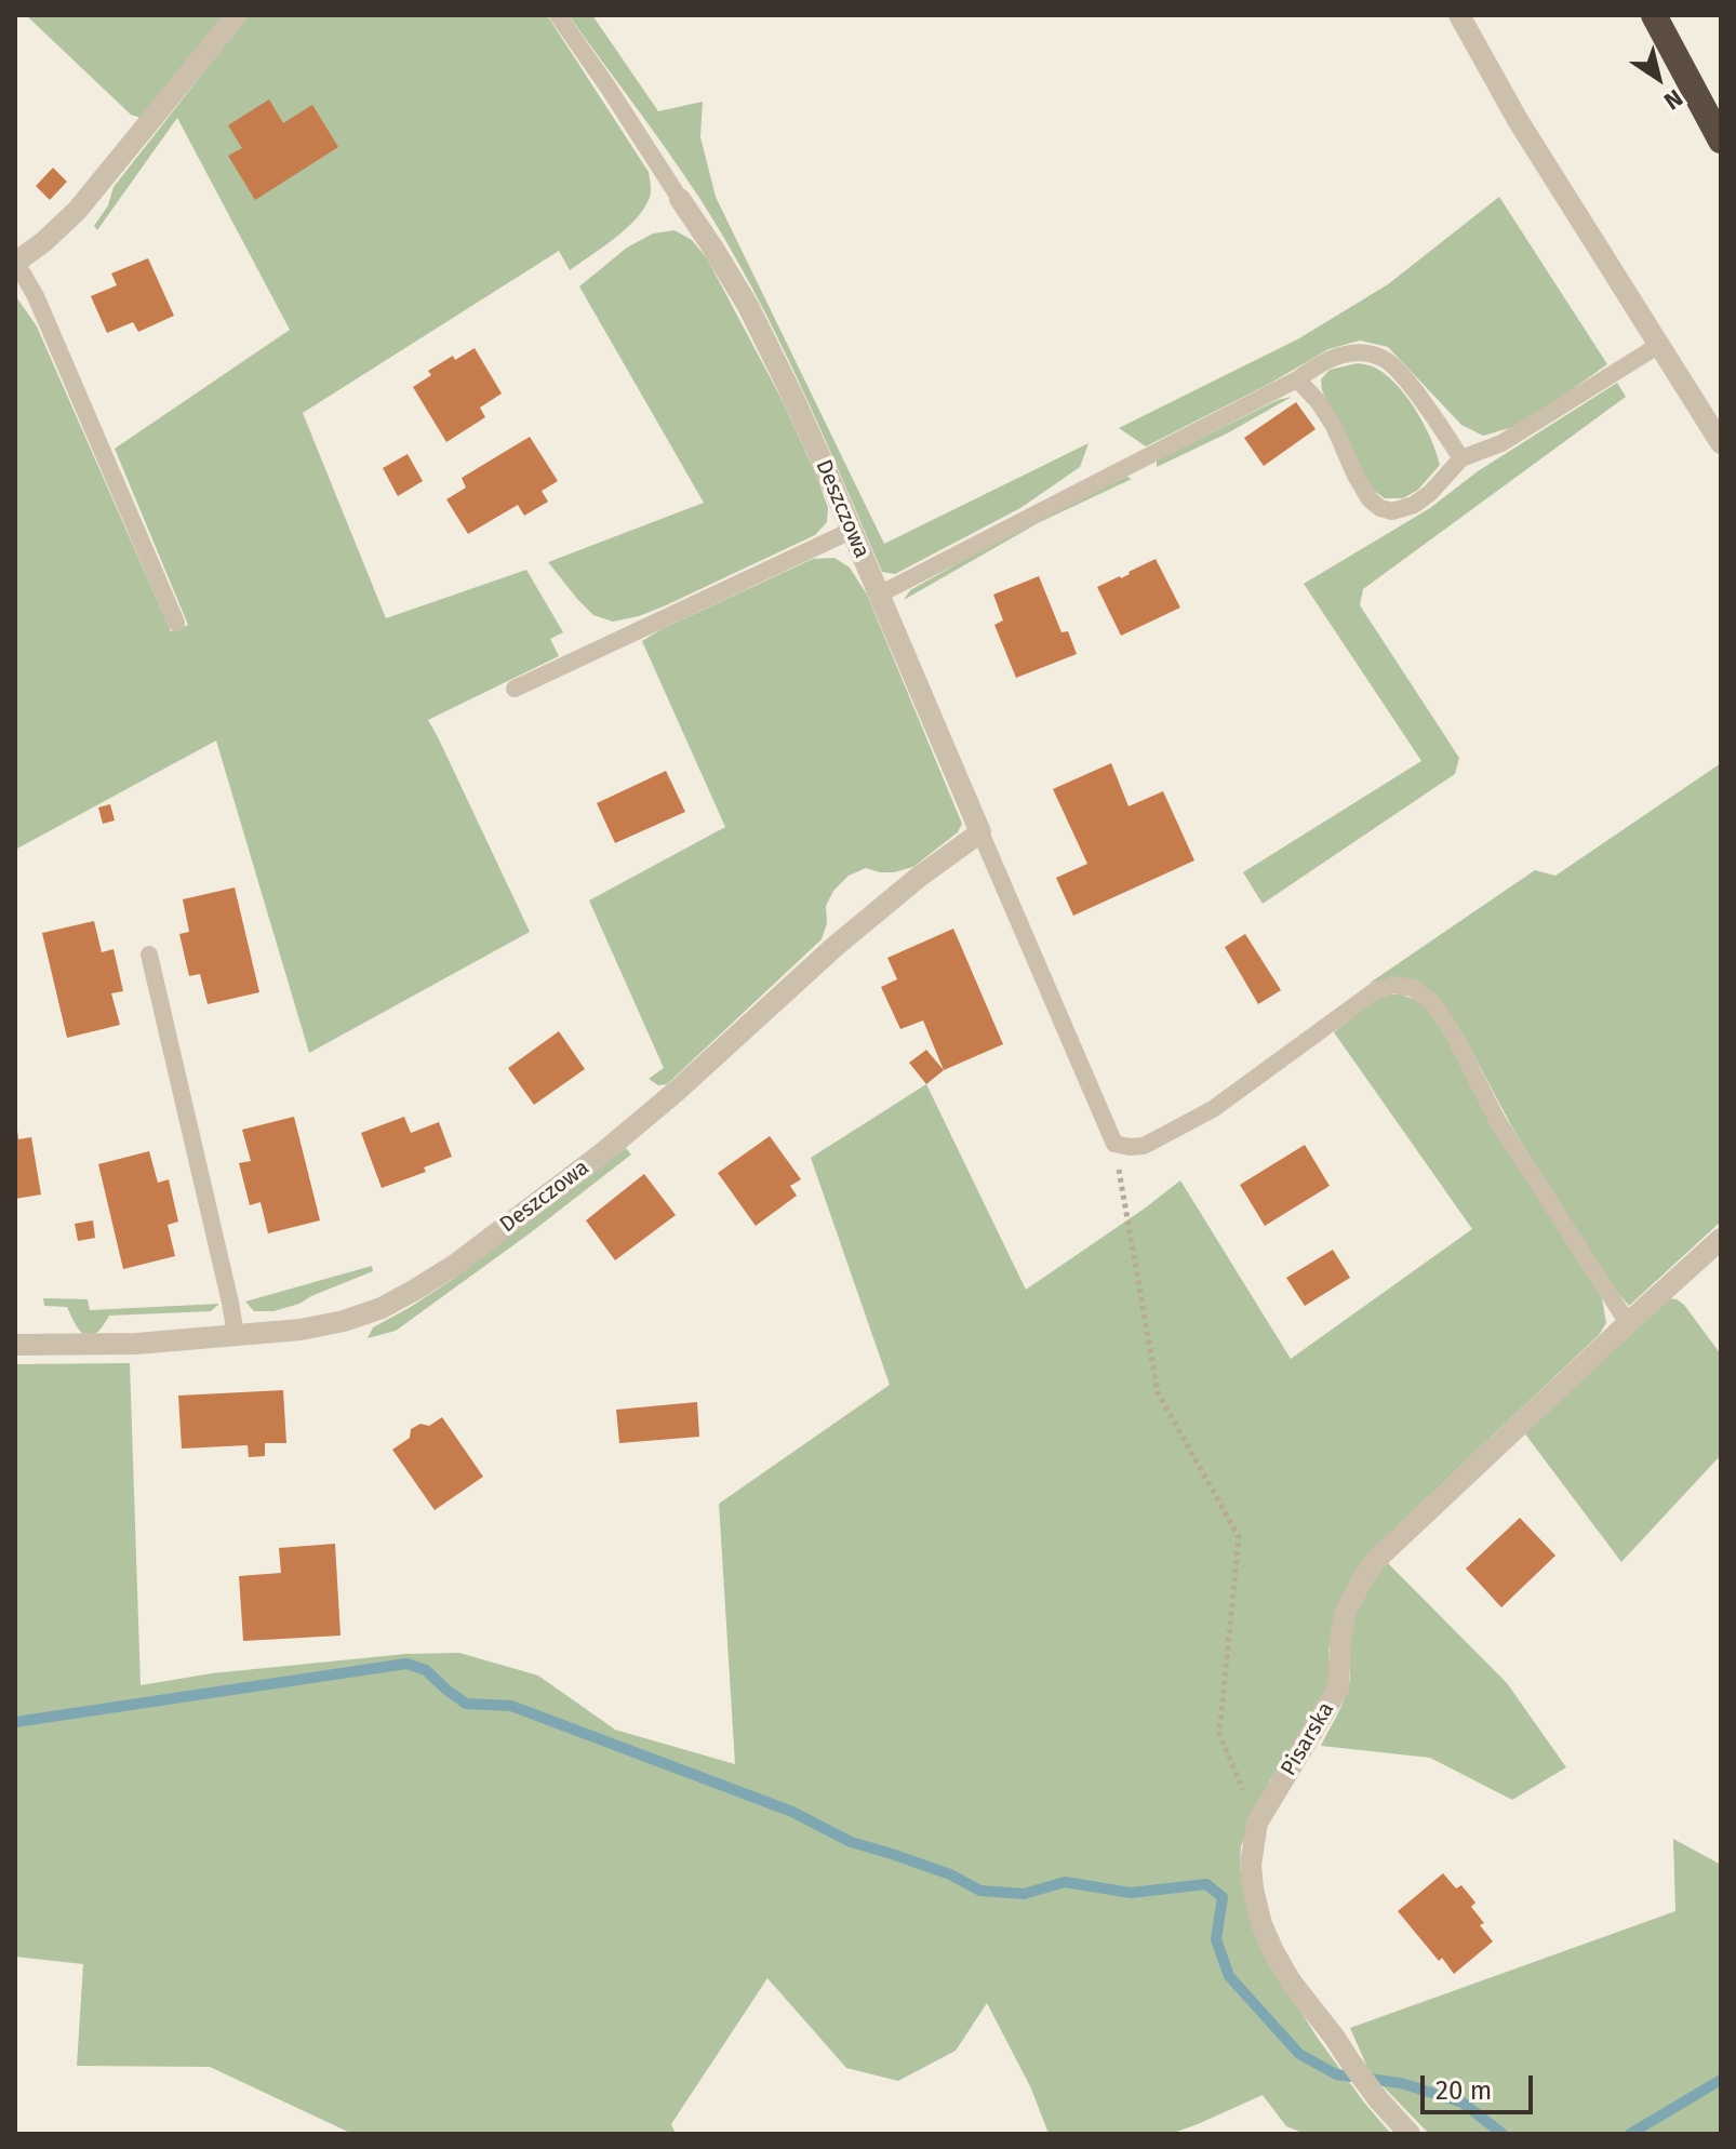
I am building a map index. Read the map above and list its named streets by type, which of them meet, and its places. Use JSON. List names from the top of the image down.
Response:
{
  "streets": {
    "street": ["Deszczowa", "Pisarska"]
  },
  "scale_bar": "20 m",
  "north": "bottom right"
}
